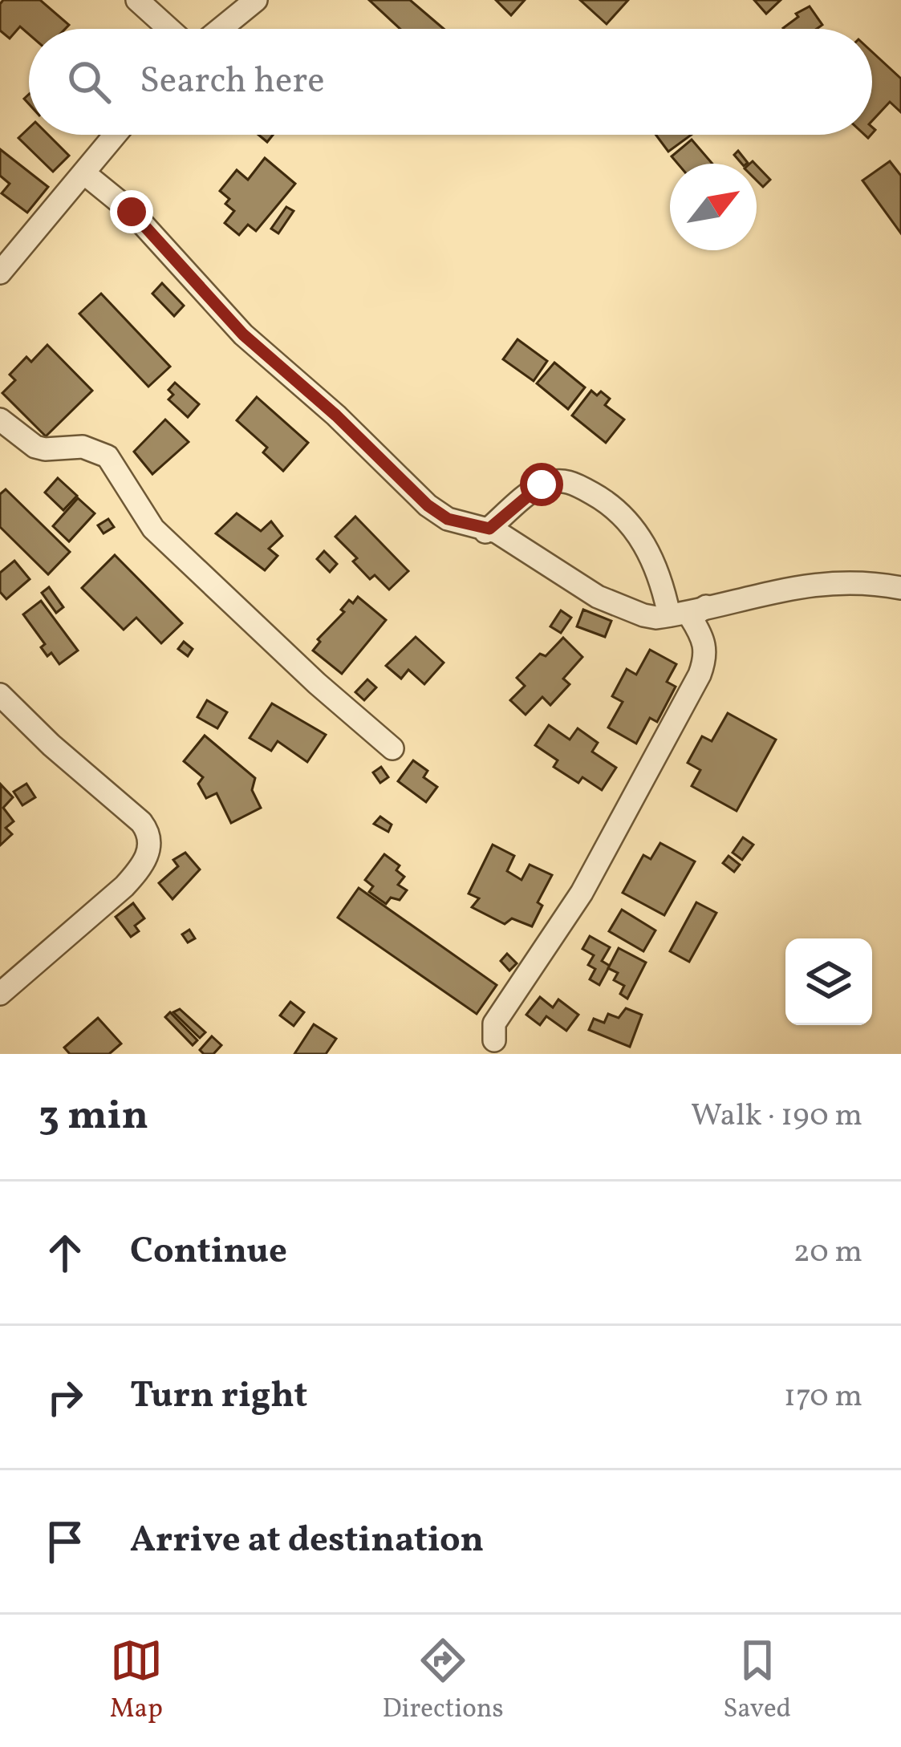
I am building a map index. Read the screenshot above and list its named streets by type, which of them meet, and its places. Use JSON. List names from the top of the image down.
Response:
{
  "north": "top right",
  "page": {
    "search": "Search here",
    "heading": ["3 min", "Walk · 190 m"],
    "list": [
      ["Continue", "20 m"],
      ["Turn right", "170 m"],
      "Arrive at destination"
    ],
    "nav": ["Map", "Directions", "Saved"]
  }
}
